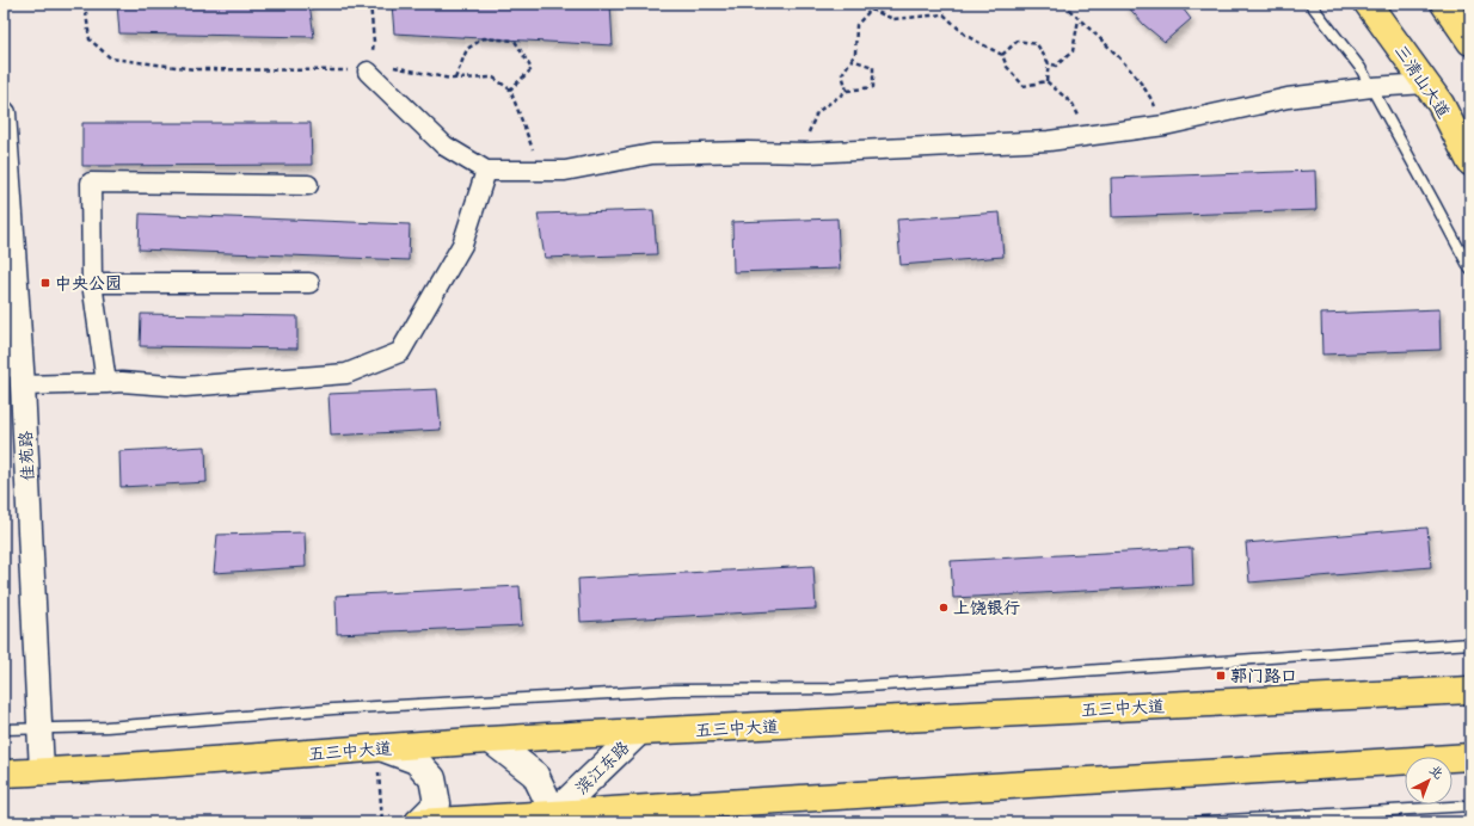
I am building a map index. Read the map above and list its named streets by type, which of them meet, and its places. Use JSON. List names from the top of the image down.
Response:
{
  "streets": {
    "main road": ["三清山大道", "五三中大道", "滨江东路"],
    "street": ["佳苑路"]
  },
  "crossings": [
    ["佳苑路", "五三中大道"],
    ["五三中大道", "滨江东路"]
  ],
  "places": {
    "transit": ["中央公园", "郭门路口"],
    "other": ["上饶银行"]
  },
  "north": "top right"
}
